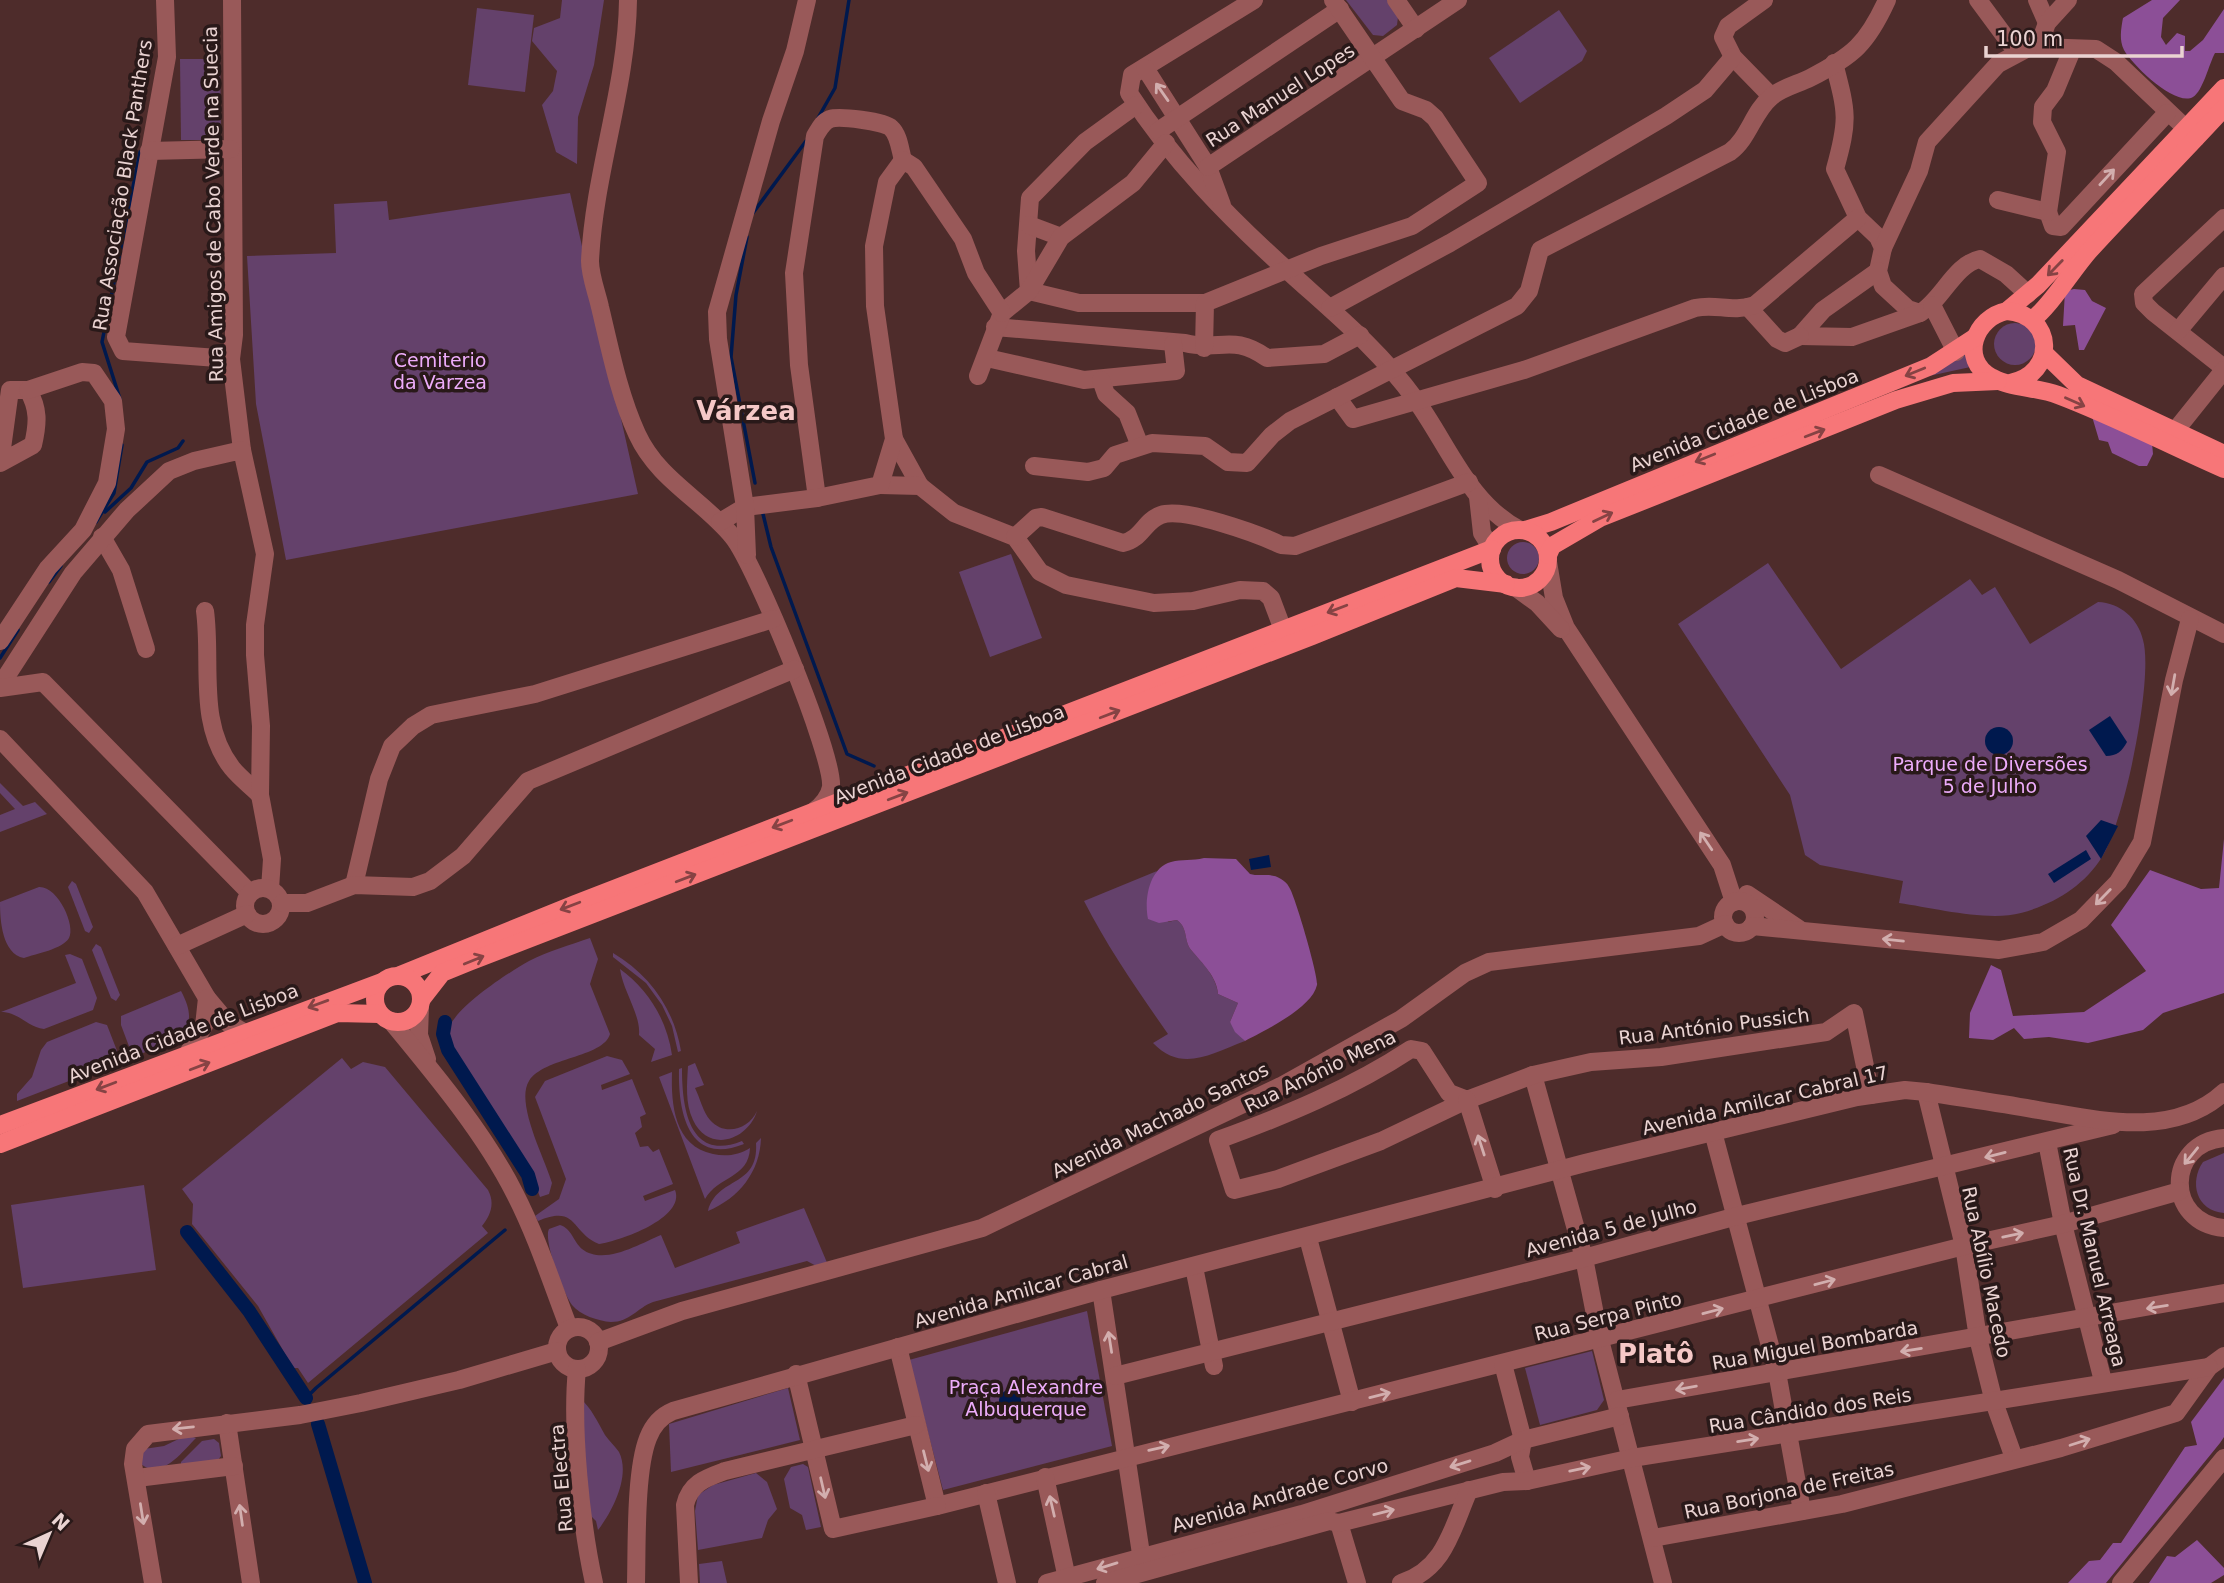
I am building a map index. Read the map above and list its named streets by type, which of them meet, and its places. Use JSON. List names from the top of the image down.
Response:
{
  "streets": {
    "main road": ["Avenida Cidade de Lisboa"],
    "street": [
      "Rua Manuel Lopes",
      "Rua Associação Black Panthers",
      "Rua Amigos de Cabo Verde na Suecia",
      "Rua António Pussich",
      "Rua Anónio Mena",
      "Avenida Amilcar Cabral 17",
      "Avenida Machado Santos",
      "Avenida 5 de Julho",
      "Rua Dr. Manuel Arreaga",
      "Rua Abílio Macedo",
      "Avenida Amilcar Cabral",
      "Rua Serpa Pinto",
      "Rua Miguel Bombarda",
      "Rua Cândido dos Reis",
      "Rua Electra",
      "Rua Borjona de Freitas",
      "Avenida Andrade Corvo"
    ]
  },
  "crossings": [
    ["Rua Associação Black Panthers", "Rua Amigos de Cabo Verde na Suecia"],
    ["Rua António Pussich", "Rua Anónio Mena"],
    ["Rua António Pussich", "Avenida Amilcar Cabral 17"],
    ["Avenida Amilcar Cabral 17", "Avenida 5 de Julho"],
    ["Avenida Amilcar Cabral 17", "Rua Abílio Macedo"],
    ["Avenida Amilcar Cabral 17", "Avenida Amilcar Cabral"],
    ["Avenida Machado Santos", "Rua Electra"],
    ["Avenida 5 de Julho", "Rua Dr. Manuel Arreaga"],
    ["Avenida 5 de Julho", "Rua Abílio Macedo"],
    ["Rua Dr. Manuel Arreaga", "Rua Serpa Pinto"],
    ["Rua Dr. Manuel Arreaga", "Rua Miguel Bombarda"],
    ["Rua Dr. Manuel Arreaga", "Rua Cândido dos Reis"],
    ["Rua Abílio Macedo", "Rua Serpa Pinto"],
    ["Rua Abílio Macedo", "Rua Miguel Bombarda"],
    ["Rua Abílio Macedo", "Rua Cândido dos Reis"],
    ["Rua Abílio Macedo", "Rua Borjona de Freitas"],
    ["Rua Miguel Bombarda", "Avenida Andrade Corvo"],
    ["Rua Cândido dos Reis", "Rua Borjona de Freitas"],
    ["Rua Cândido dos Reis", "Avenida Andrade Corvo"]
  ],
  "one_way": ["Rua Serpa Pinto", "Rua Miguel Bombarda", "Rua Cândido dos Reis"],
  "districts": ["Várzea", "Platô"],
  "parks": ["Cemiterio da Varzea", "Parque de Diversões 5 de Julho", "Praça Alexandre Albuquerque"],
  "scale_bar": "100 m",
  "north": "top right"
}
